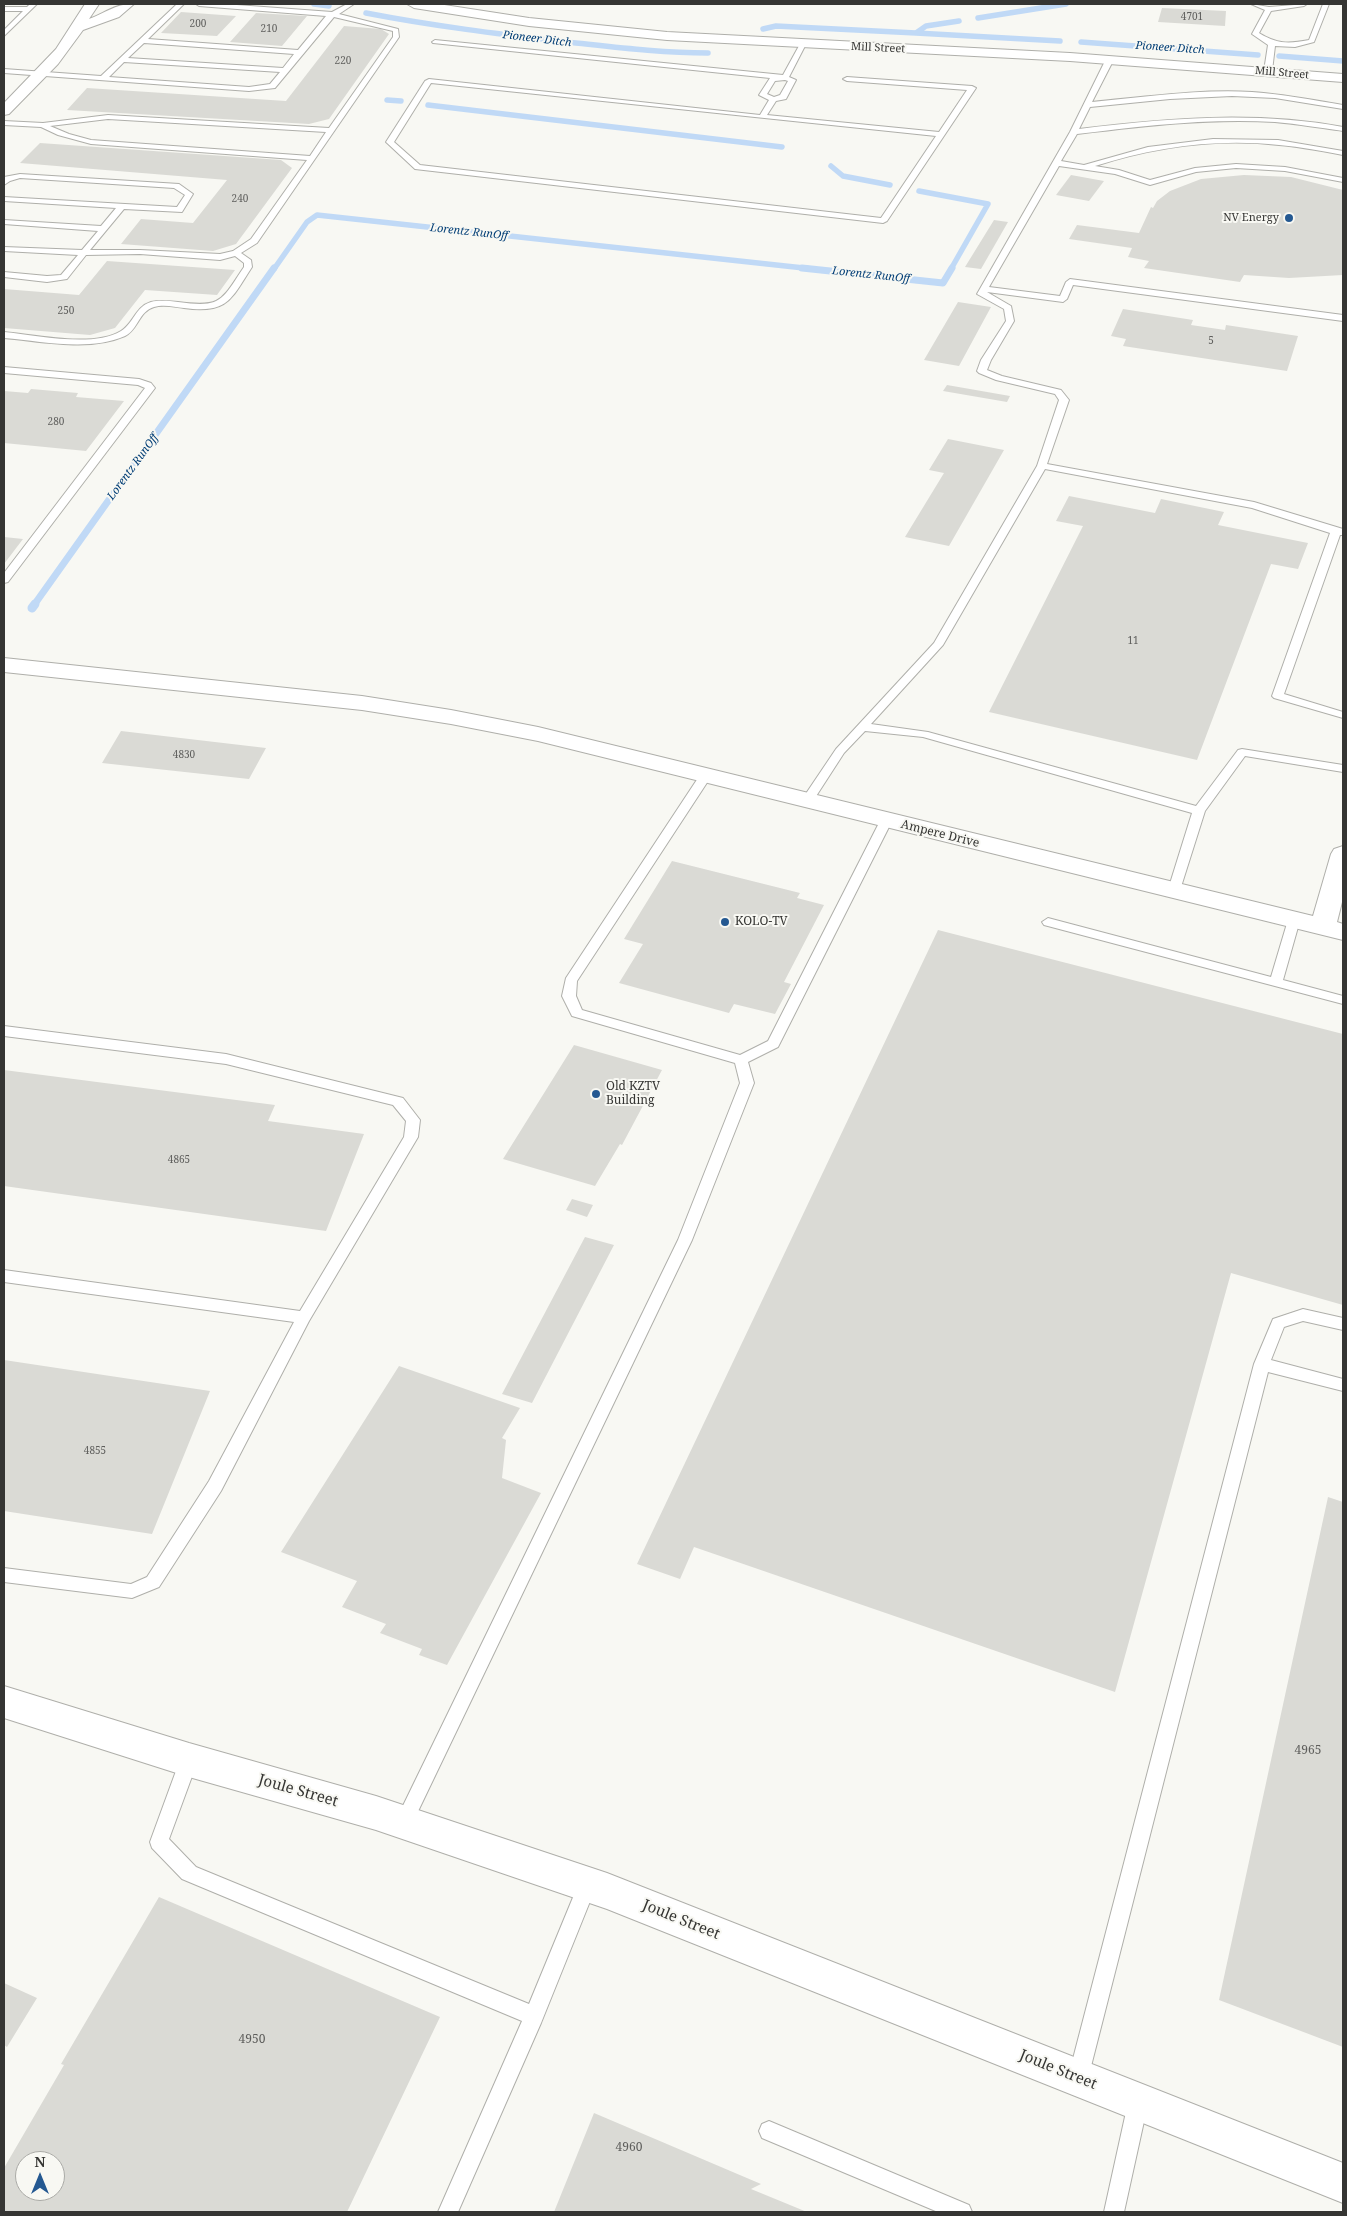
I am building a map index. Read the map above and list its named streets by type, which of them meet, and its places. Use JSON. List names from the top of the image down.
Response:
{
  "streets": {
    "street": ["Mill Street", "Ampere Drive", "Joule Street"]
  },
  "water": ["Pioneer Ditch", "Lorentz RunOff"],
  "places": ["NV Energy", "KOLO-TV", "Old KZTV Building"],
  "house_numbers": [
    "4701",
    "200",
    "210",
    "220",
    "240",
    "250",
    "5",
    "280",
    "11",
    "4830",
    "4865",
    "4855",
    "4965",
    "4950",
    "4960"
  ],
  "north": "top"
}
